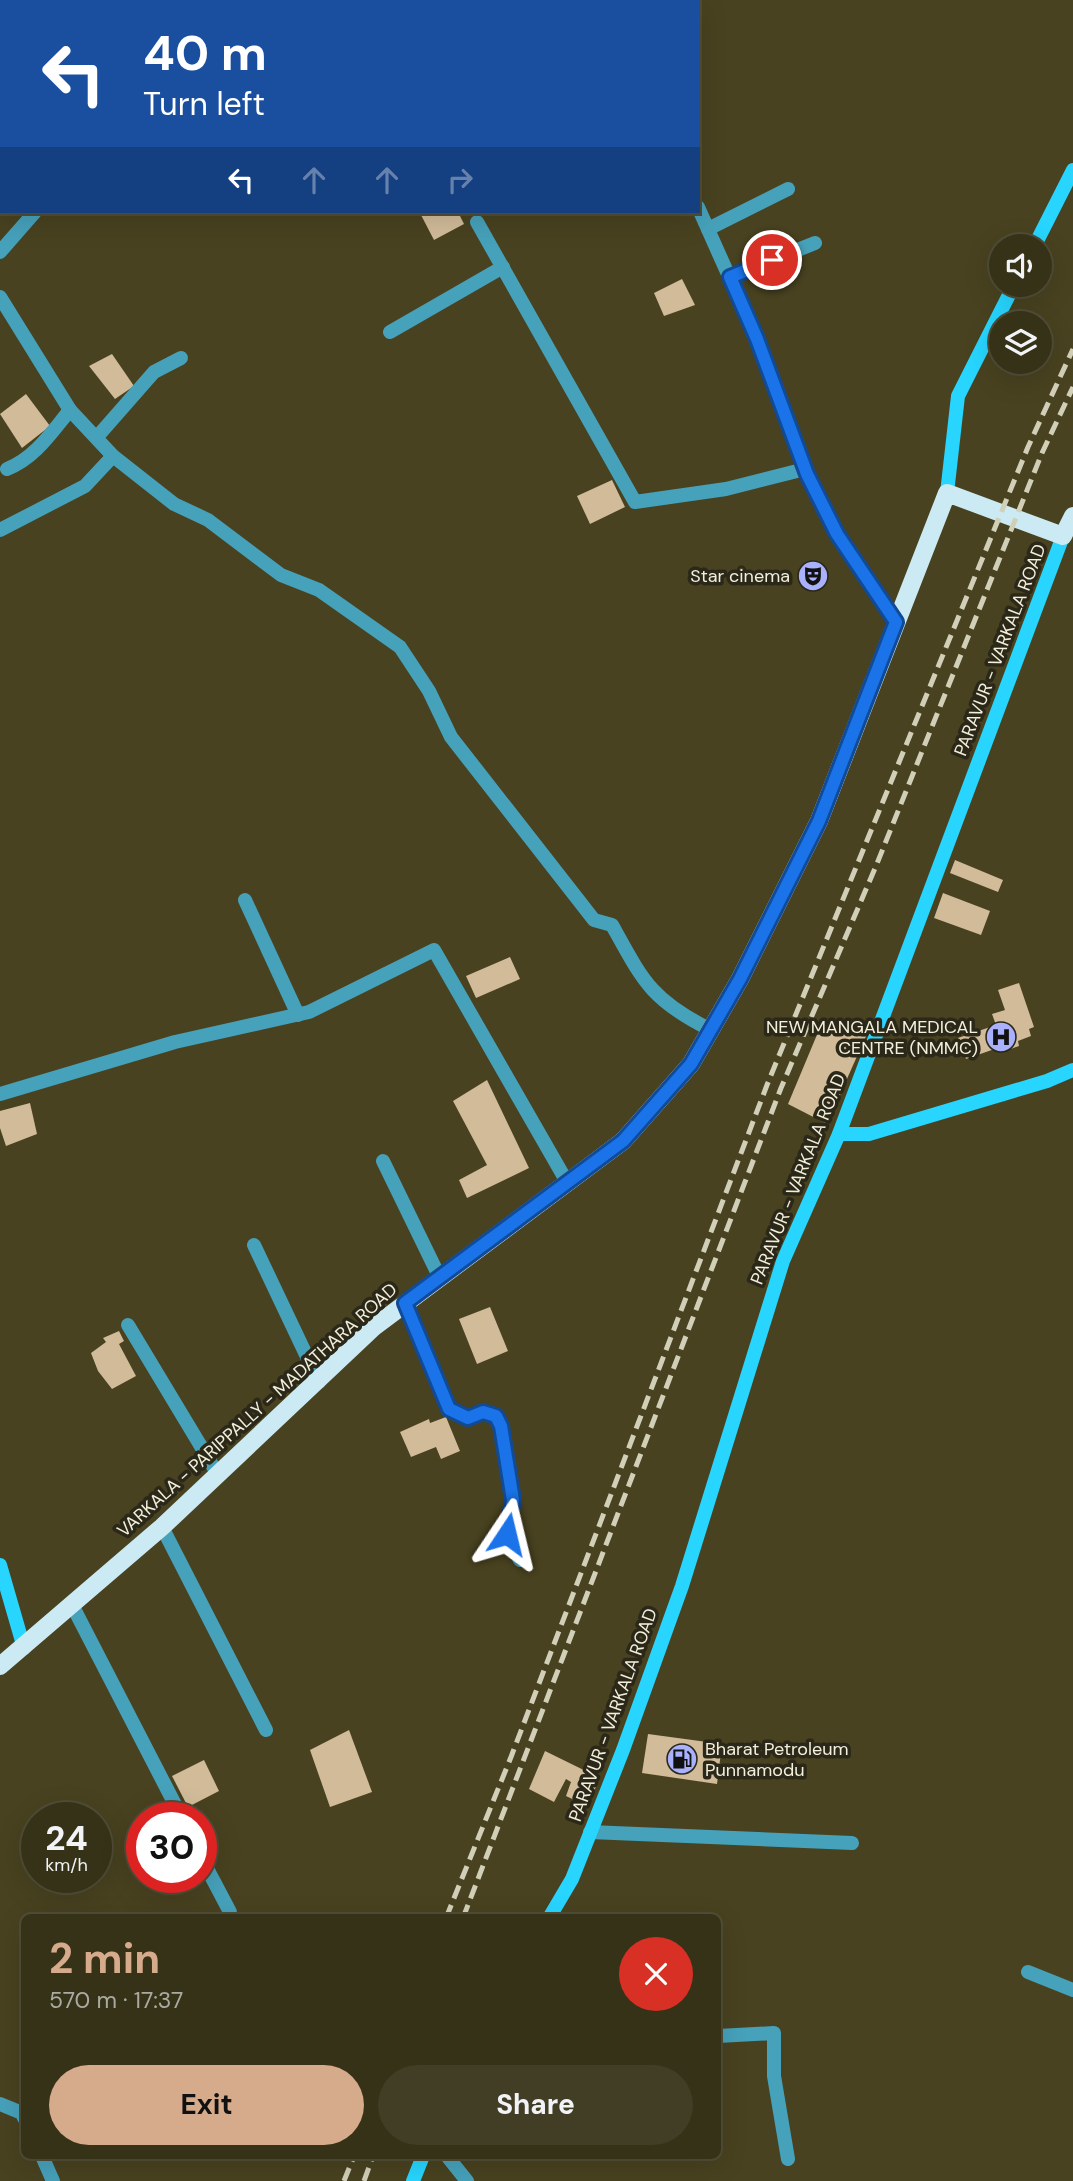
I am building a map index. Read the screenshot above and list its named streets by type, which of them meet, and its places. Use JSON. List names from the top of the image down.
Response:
{
  "streets": {
    "main road": ["PARAVUR - VARKALA ROAD", "VARKALA - PARIPPALLY - MADATHARA ROAD"]
  },
  "places": {
    "theatre": ["Star cinema"],
    "hospital": ["NEW MANGALA MEDICAL CENTRE (NMMC)"],
    "fuel station": ["Bharat Petroleum Punnamodu"]
  },
  "page": {
    "turn": ["40 m", "Turn left"],
    "speed": "24 km/h",
    "limit": "30",
    "heading": ["2 min", "570 m · 17:37"],
    "buttons": ["Exit", "Share"]
  }
}
